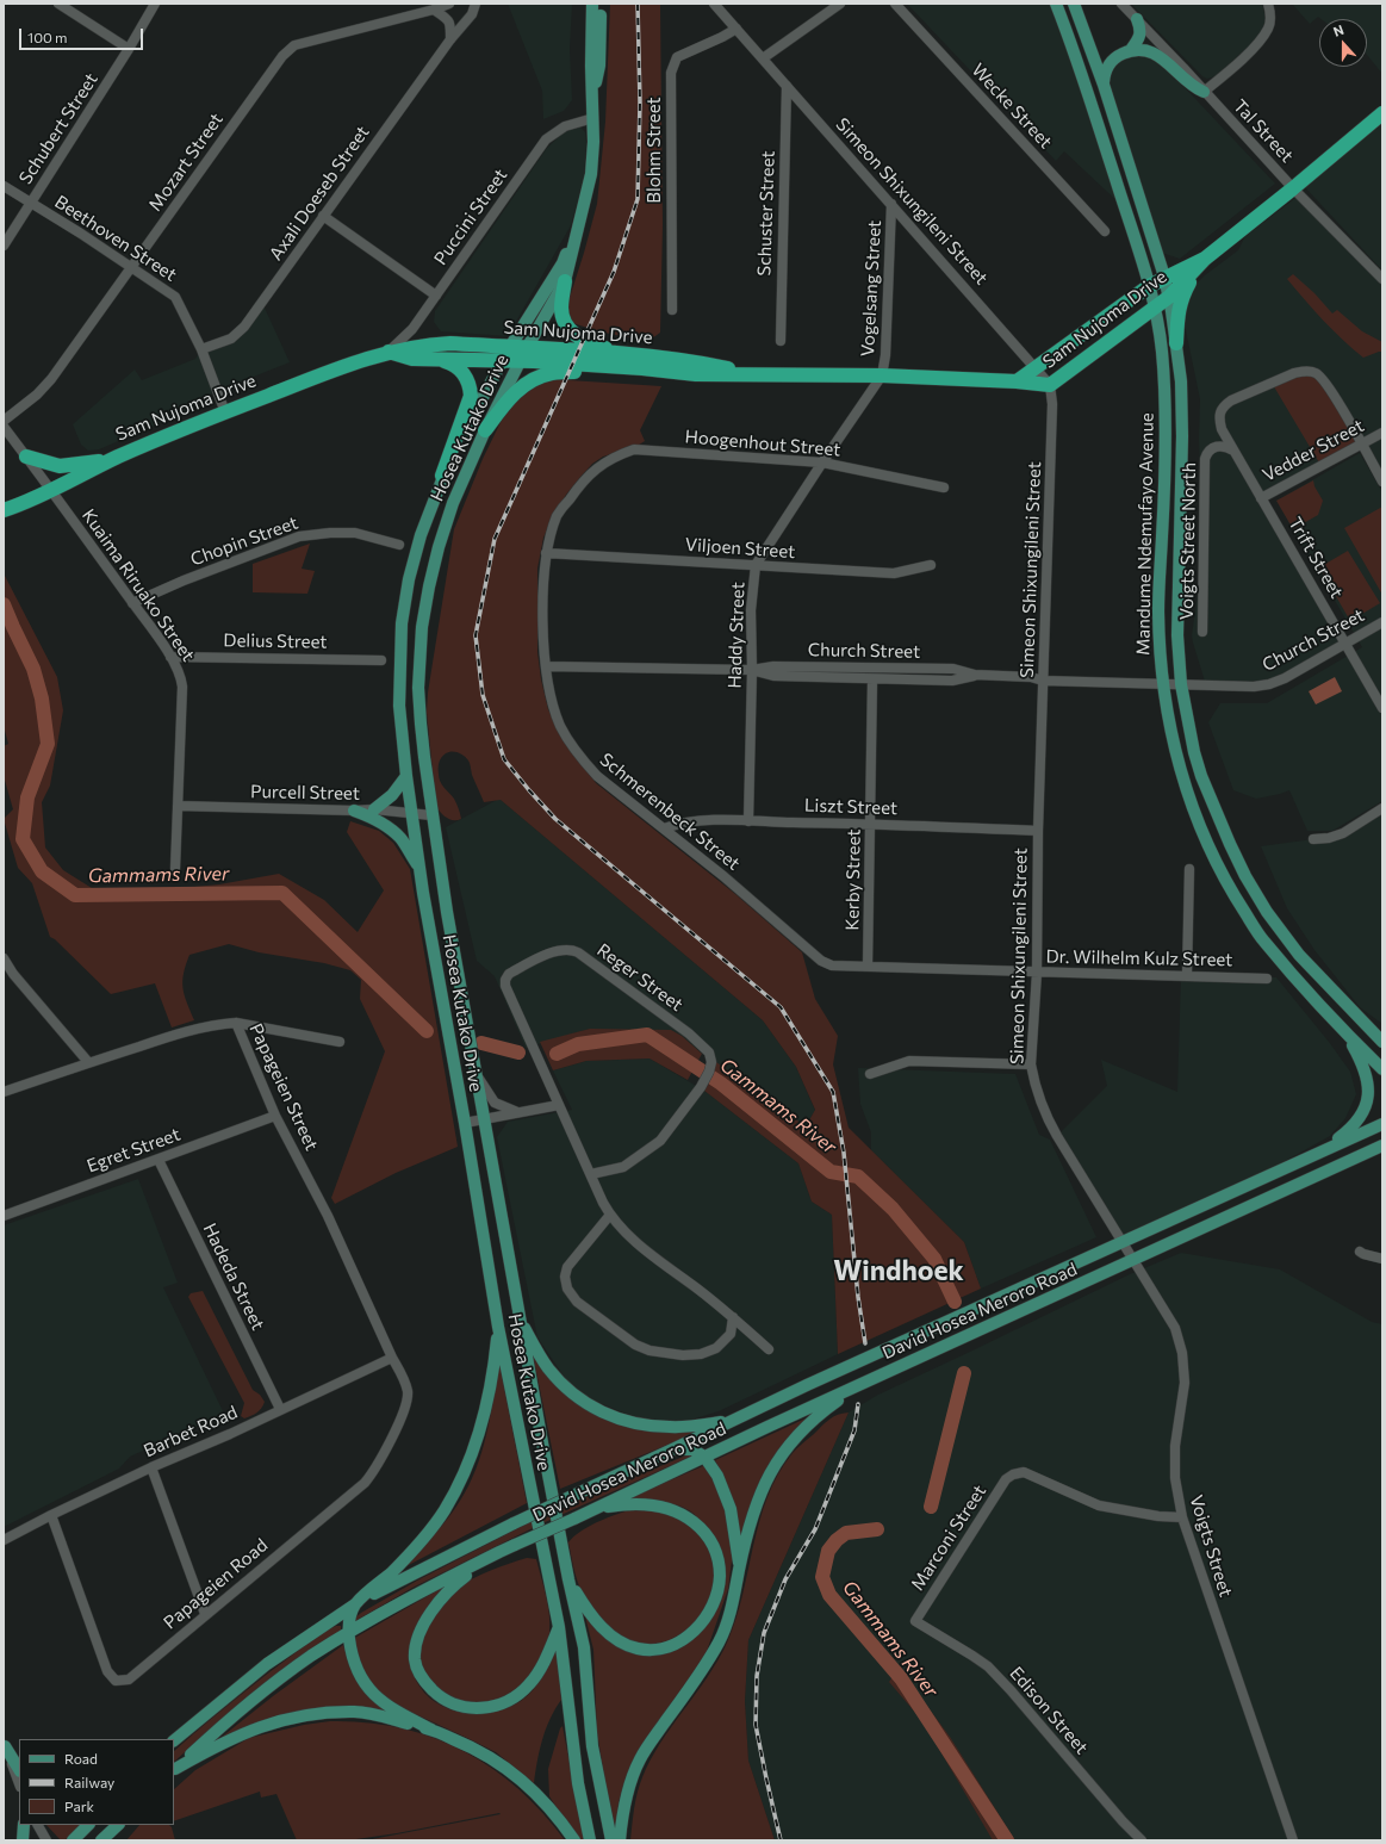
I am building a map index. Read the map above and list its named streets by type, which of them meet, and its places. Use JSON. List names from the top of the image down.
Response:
{
  "streets": {
    "highway": ["Sam Nujoma Drive"],
    "main road": ["Hosea Kutako Drive", "Mandume Ndemufayo Avenue", "David Hosea Meroro Road"],
    "street": [
      "Wecke Street",
      "Schubert Street",
      "Tal Street",
      "Blohm Street",
      "Mozart Street",
      "Axali Doeseb Street",
      "Simeon Shixungileni Street",
      "Schuster Street",
      "Puccini Street",
      "Beethoven Street",
      "Vogelsang Street",
      "Hoogenhout Street",
      "Vedder Street",
      "Chopin Street",
      "Voigts Street North",
      "Viljoen Street",
      "Trift Street",
      "Kuaima Riruako Street",
      "Haddy Street",
      "Church Street",
      "Delius Street",
      "Purcell Street",
      "Liszt Street",
      "Schmerenbeck Street",
      "Kerby Street",
      "Dr. Wilhelm Kulz Street",
      "Reger Street",
      "Papageien Street",
      "Egret Street",
      "Hadeda Street",
      "Barbet Road",
      "Marconi Street",
      "Voigts Street",
      "Papageien Road",
      "Edison Street"
    ]
  },
  "crossings": [
    ["Schubert Street", "Beethoven Street"],
    ["Tal Street", "Sam Nujoma Drive"],
    ["Blohm Street", "Simeon Shixungileni Street"],
    ["Mozart Street", "Beethoven Street"],
    ["Axali Doeseb Street", "Beethoven Street"],
    ["Simeon Shixungileni Street", "Schuster Street"],
    ["Simeon Shixungileni Street", "Vogelsang Street"],
    ["Simeon Shixungileni Street", "Sam Nujoma Drive"],
    ["Simeon Shixungileni Street", "Church Street"],
    ["Simeon Shixungileni Street", "Liszt Street"],
    ["Simeon Shixungileni Street", "Dr. Wilhelm Kulz Street"],
    ["Simeon Shixungileni Street", "David Hosea Meroro Road"],
    ["Puccini Street", "Sam Nujoma Drive"],
    ["Puccini Street", "Hosea Kutako Drive"],
    ["Beethoven Street", "Sam Nujoma Drive"],
    ["Vogelsang Street", "Sam Nujoma Drive"],
    ["Vogelsang Street", "Haddy Street"],
    ["Sam Nujoma Drive", "Hosea Kutako Drive"],
    ["Sam Nujoma Drive", "Mandume Ndemufayo Avenue"],
    ["Sam Nujoma Drive", "Kuaima Riruako Street"],
    ["Sam Nujoma Drive", "Haddy Street"],
    ["Hosea Kutako Drive", "Purcell Street"],
    ["Hoogenhout Street", "Haddy Street"],
    ["Hoogenhout Street", "Schmerenbeck Street"],
    ["Vedder Street", "Trift Street"],
    ["Mandume Ndemufayo Avenue", "Church Street"],
    ["Chopin Street", "Kuaima Riruako Street"],
    ["Voigts Street North", "Trift Street"],
    ["Viljoen Street", "Haddy Street"],
    ["Viljoen Street", "Schmerenbeck Street"],
    ["Trift Street", "Church Street"],
    ["Kuaima Riruako Street", "Delius Street"],
    ["Kuaima Riruako Street", "Purcell Street"],
    ["Haddy Street", "Church Street"],
    ["Haddy Street", "Liszt Street"],
    ["Church Street", "Schmerenbeck Street"],
    ["Church Street", "Kerby Street"],
    ["Liszt Street", "Schmerenbeck Street"],
    ["Liszt Street", "Kerby Street"],
    ["Schmerenbeck Street", "Kerby Street"],
    ["Schmerenbeck Street", "Dr. Wilhelm Kulz Street"],
    ["Kerby Street", "Dr. Wilhelm Kulz Street"],
    ["Papageien Street", "Egret Street"],
    ["Papageien Street", "Barbet Road"],
    ["Papageien Street", "Papageien Road"],
    ["Egret Street", "Hadeda Street"],
    ["Hadeda Street", "Barbet Road"],
    ["David Hosea Meroro Road", "Voigts Street"],
    ["Barbet Road", "Papageien Road"],
    ["Marconi Street", "Voigts Street"],
    ["Marconi Street", "Edison Street"]
  ],
  "districts": ["Windhoek"],
  "water": ["Gammams River"],
  "legend": ["Road", "Railway", "Park"],
  "scale_bar": "100 m",
  "north": "top"
}
